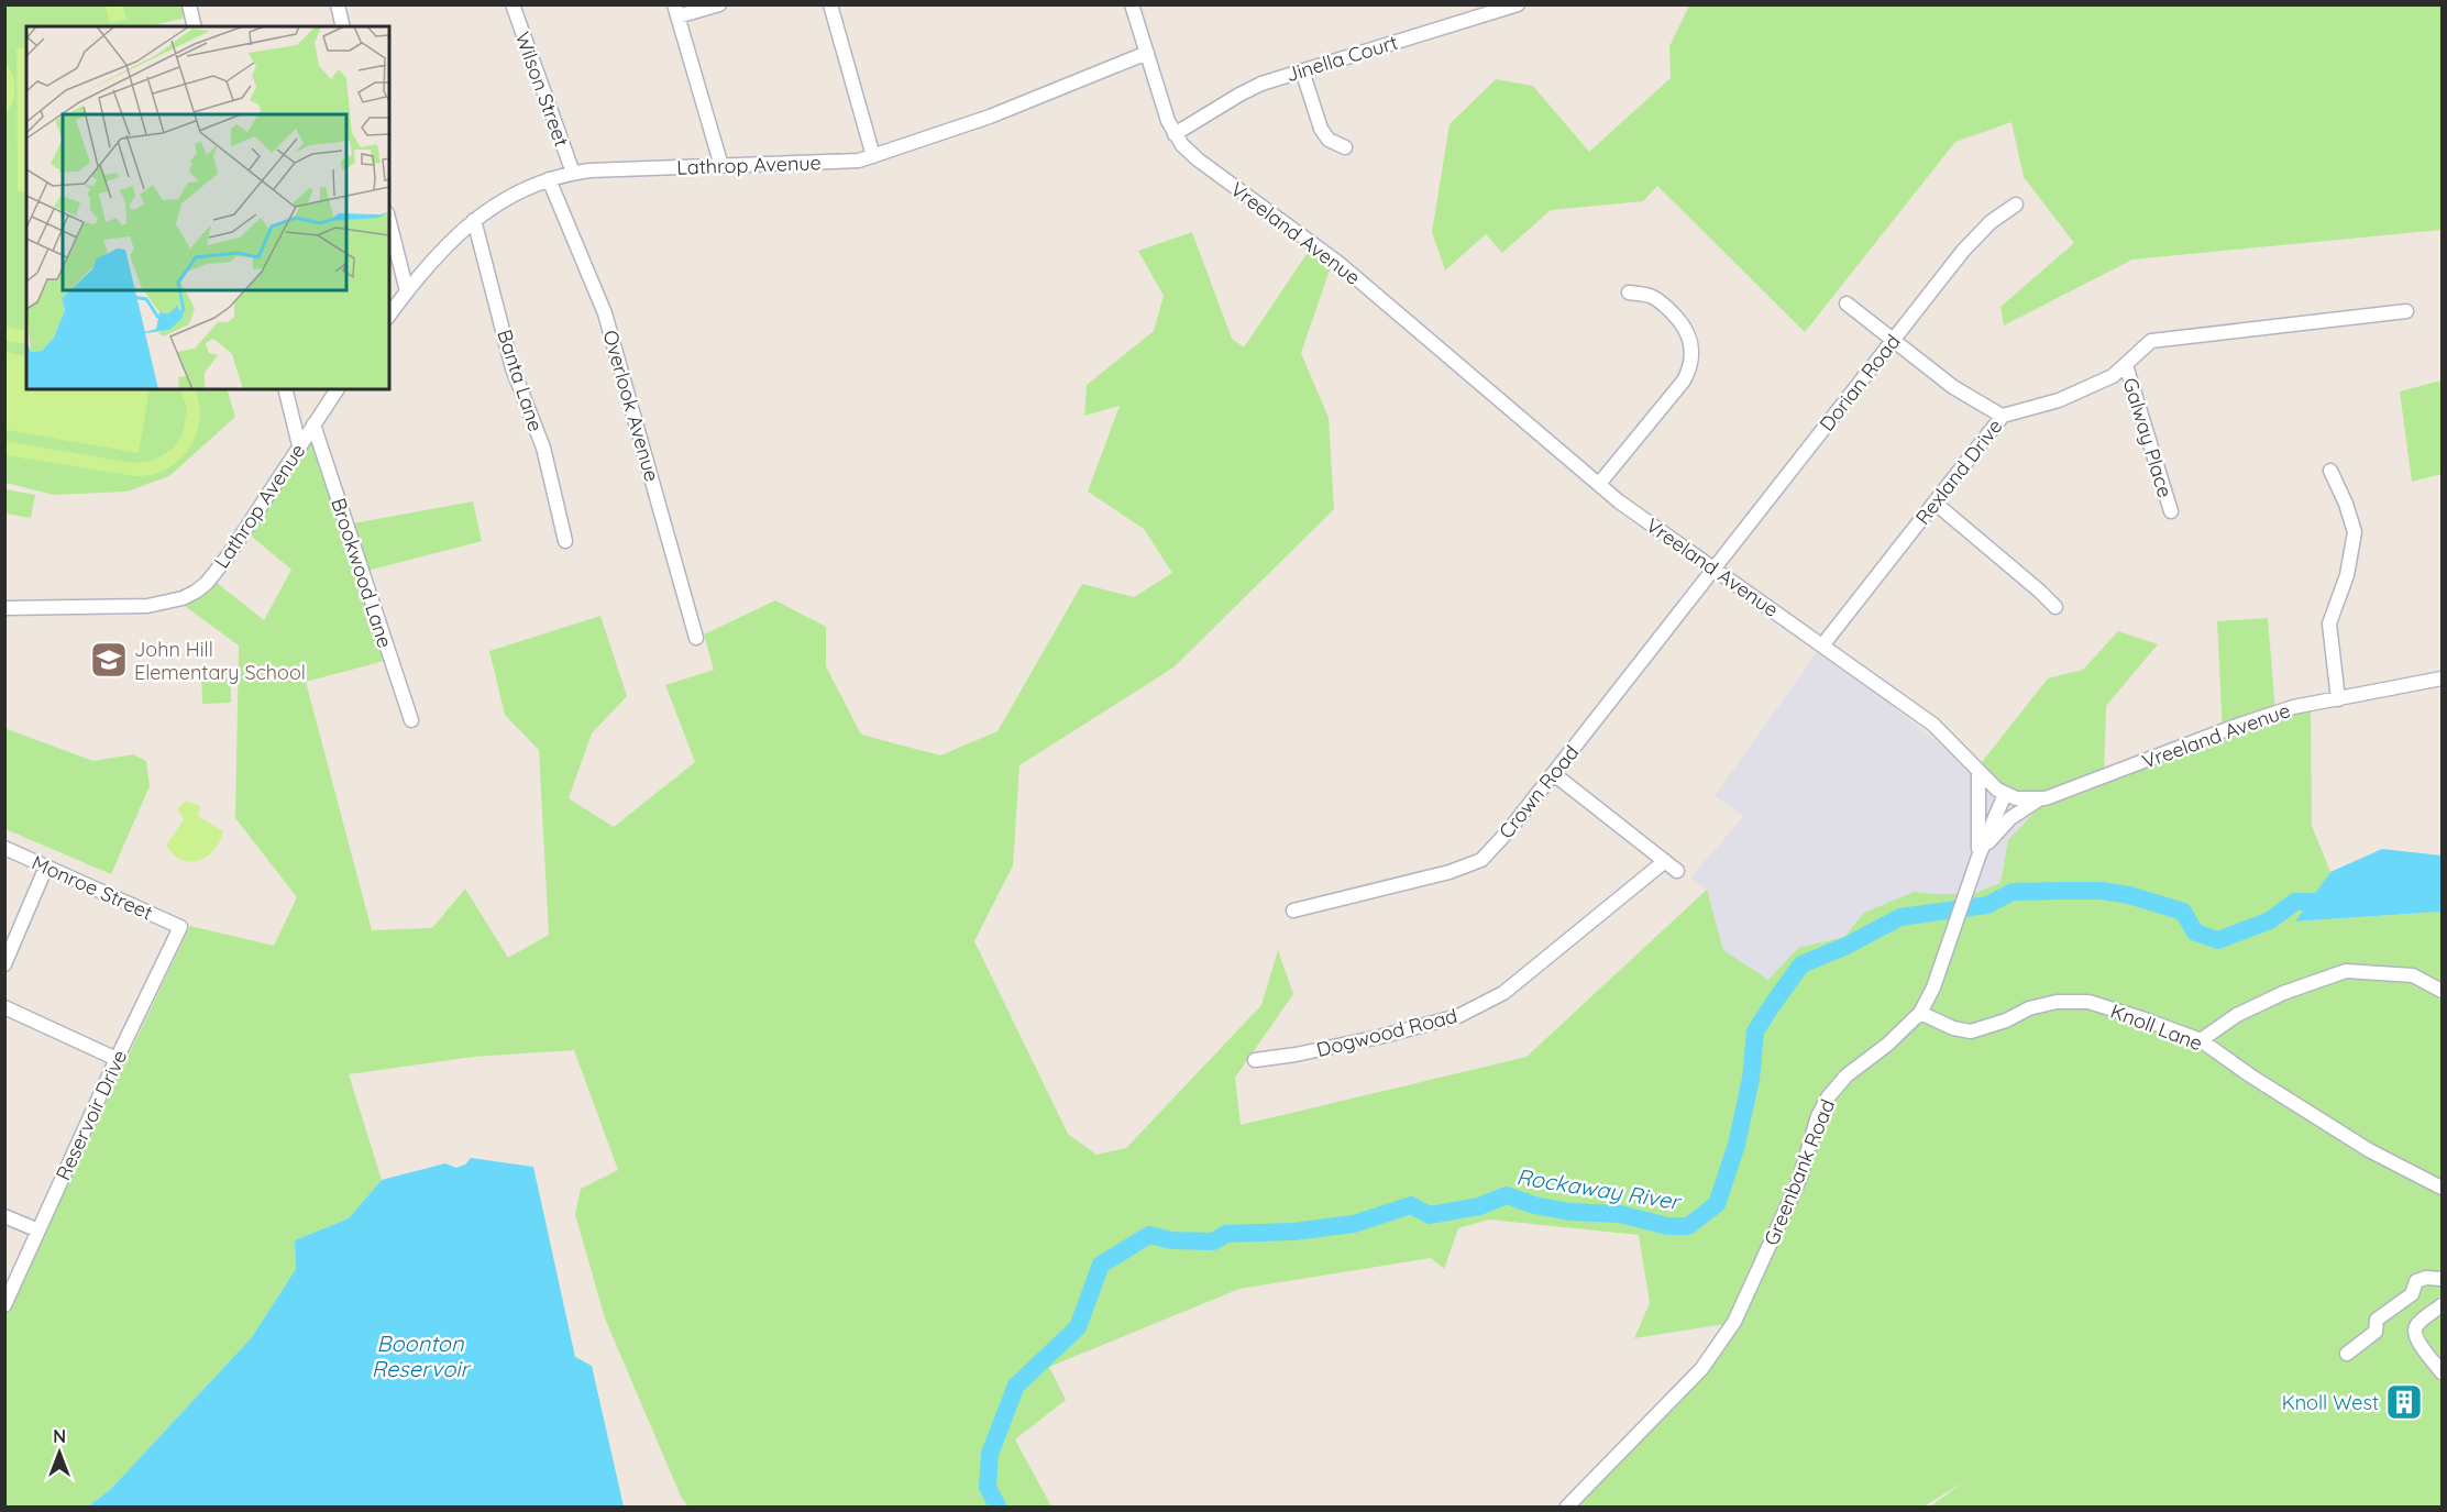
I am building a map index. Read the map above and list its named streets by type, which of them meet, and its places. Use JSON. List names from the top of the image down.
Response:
{
  "streets": {
    "street": [
      "Jinella Court",
      "Wilson Street",
      "Lathrop Avenue",
      "Vreeland Avenue",
      "Banta Lane",
      "Dorian Road",
      "Overlook Avenue",
      "Galway Place",
      "Rexland Drive",
      "Brookwood Lane",
      "Crown Road",
      "Monroe Street",
      "Knoll Lane",
      "Dogwood Road",
      "Reservoir Drive",
      "Greenbank Road"
    ]
  },
  "crossings": [
    ["Jinella Court", "Vreeland Avenue"],
    ["Wilson Street", "Lathrop Avenue"],
    ["Lathrop Avenue", "Vreeland Avenue"],
    ["Lathrop Avenue", "Banta Lane"],
    ["Lathrop Avenue", "Overlook Avenue"],
    ["Lathrop Avenue", "Brookwood Lane"],
    ["Vreeland Avenue", "Dorian Road"],
    ["Vreeland Avenue", "Rexland Drive"],
    ["Vreeland Avenue", "Crown Road"],
    ["Vreeland Avenue", "Greenbank Road"],
    ["Dorian Road", "Crown Road"],
    ["Galway Place", "Rexland Drive"],
    ["Monroe Street", "Reservoir Drive"],
    ["Knoll Lane", "Greenbank Road"]
  ],
  "water": ["Rockaway River", "Boonton Reservoir"],
  "places": {
    "school or university": ["John Hill Elementary School"],
    "building": ["Knoll West"]
  },
  "north": "top"
}
